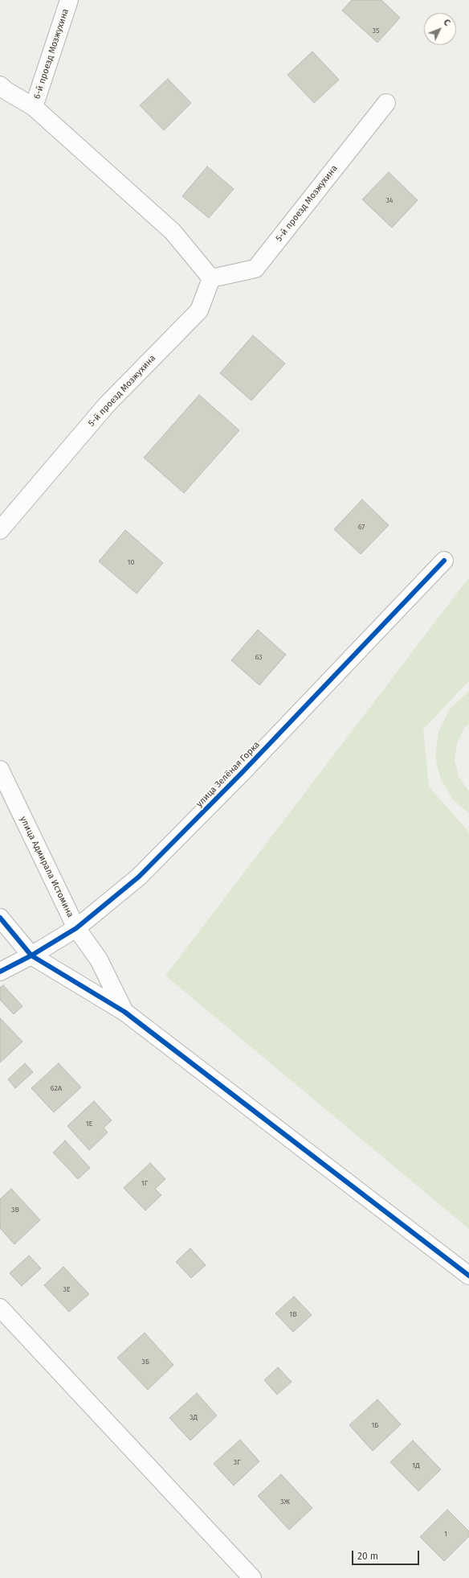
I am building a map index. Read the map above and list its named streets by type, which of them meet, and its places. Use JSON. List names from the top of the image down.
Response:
{
  "streets": {
    "street": [
      "6-й проезд Мозжухина",
      "5-й проезд Мозжухина",
      "улица Зелёная Горка",
      "улица Адмирала Истомина"
    ]
  },
  "crossings": [
    ["улица Зелёная Горка", "улица Адмирала Истомина"]
  ],
  "house_numbers": [
    "35",
    "34",
    "67",
    "10",
    "63",
    "62А",
    "1Е",
    "1Г",
    "3В",
    "3Е",
    "1В",
    "3Б",
    "3Д",
    "1Б",
    "3Г",
    "1Д",
    "3Ж",
    "1"
  ],
  "scale_bar": "20 m",
  "north": "top right"
}
